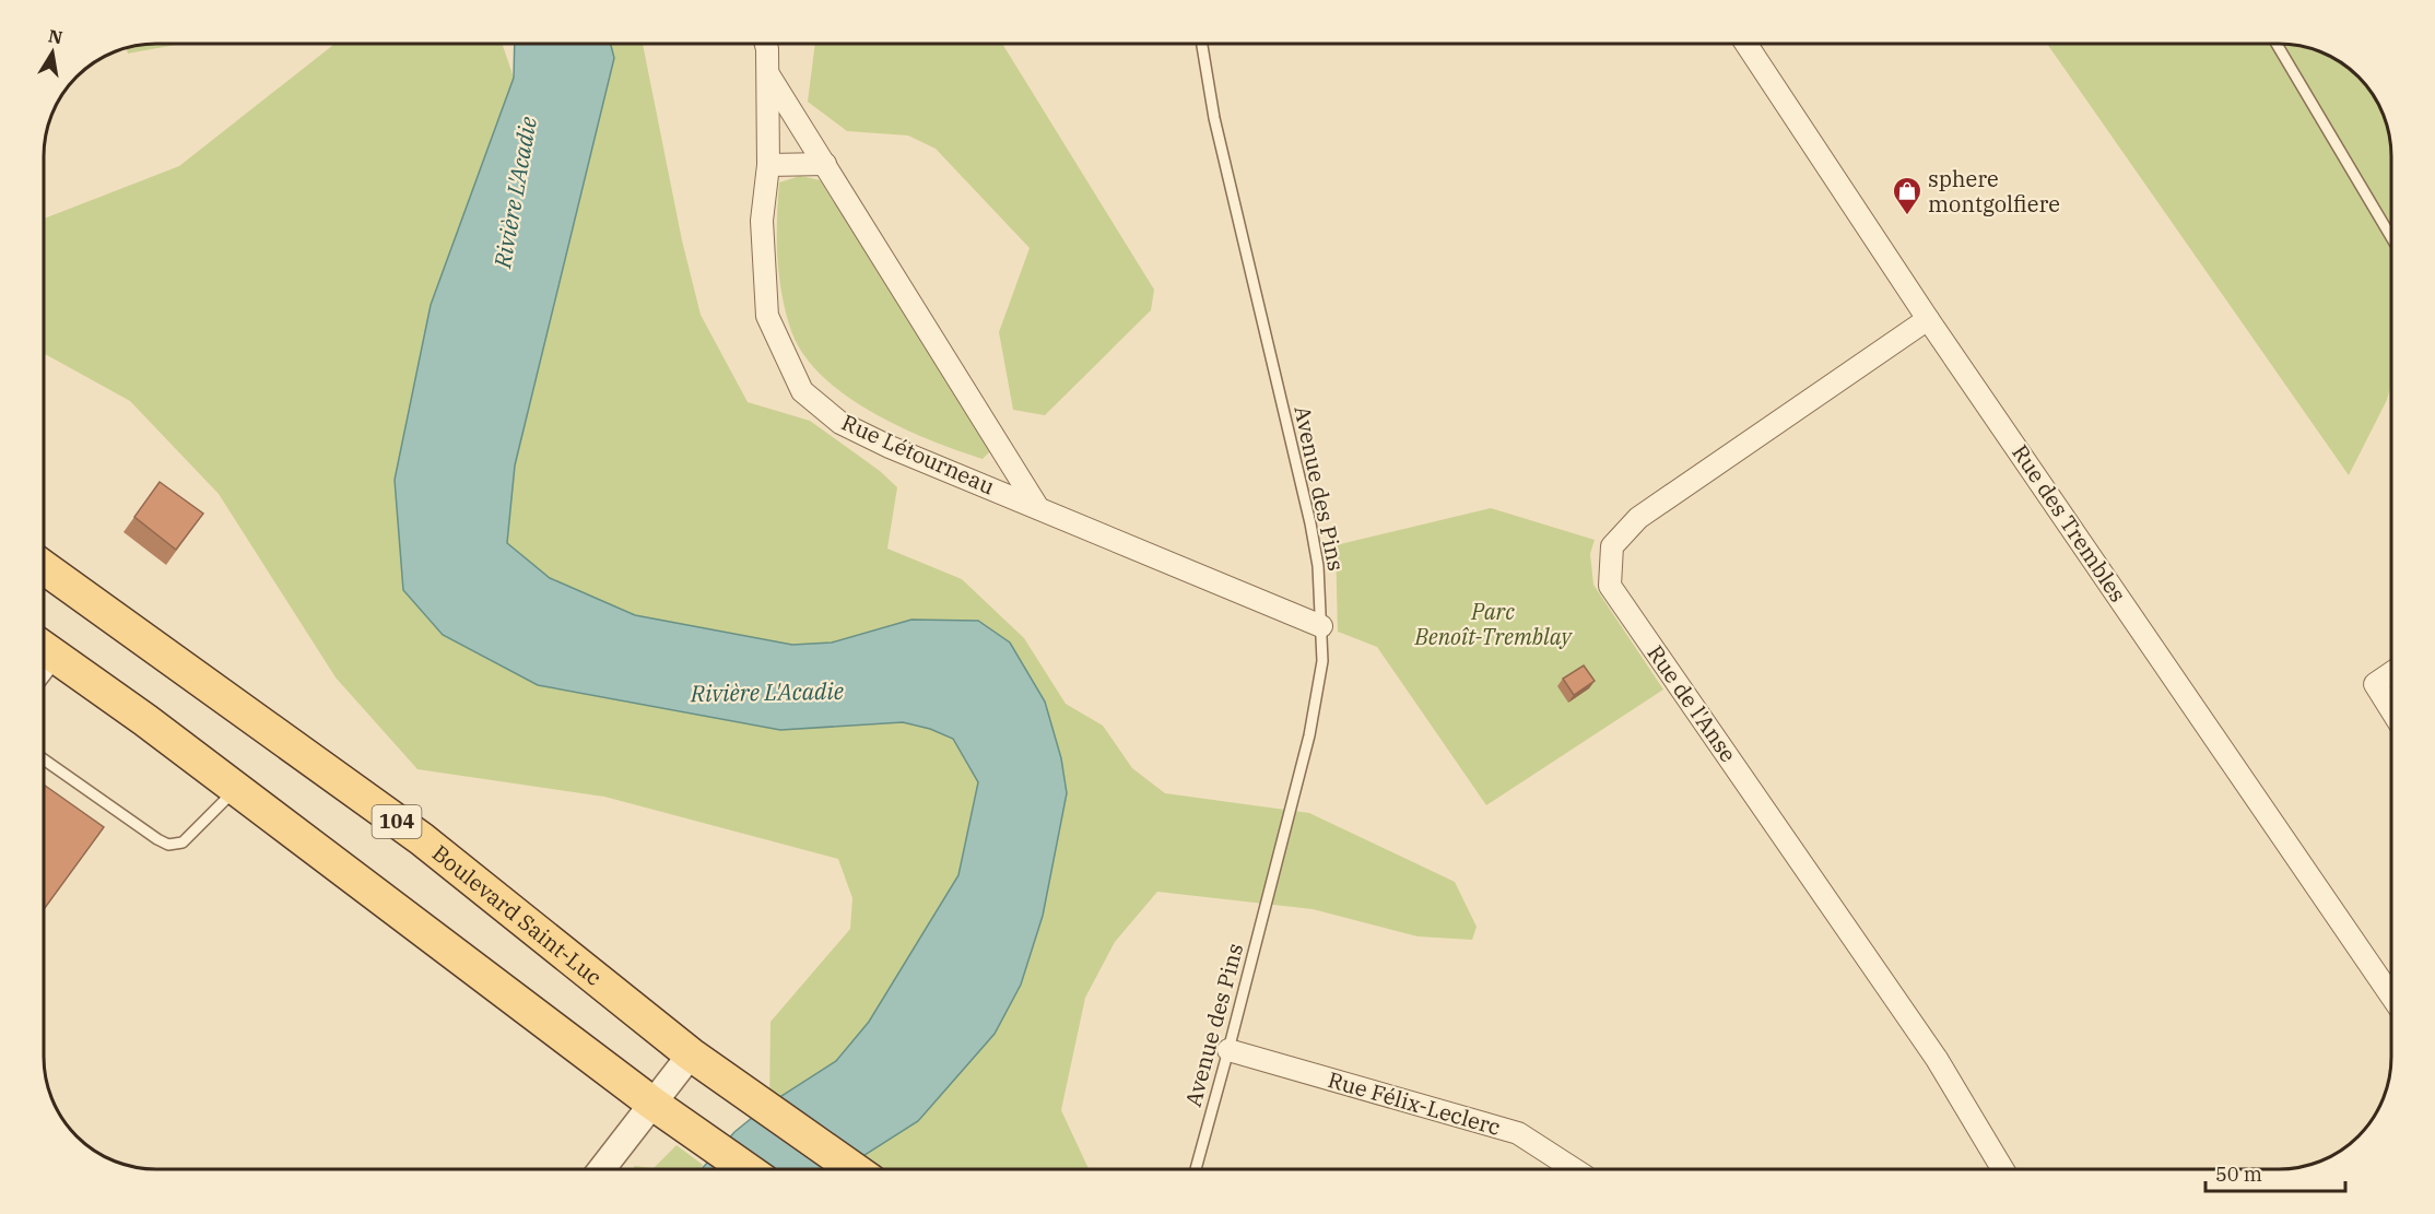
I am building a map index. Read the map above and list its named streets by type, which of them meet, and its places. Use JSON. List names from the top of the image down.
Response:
{
  "streets": {
    "main road": ["104", "Boulevard Saint-Luc"],
    "street": [
      "Rue Létourneau",
      "Rue des Trembles",
      "Rue de l'Anse",
      "Rue Félix-Leclerc"
    ],
    "lane": ["Avenue des Pins"]
  },
  "crossings": [
    ["Rue Létourneau", "Avenue des Pins"],
    ["Avenue des Pins", "Rue Félix-Leclerc"],
    ["Rue des Trembles", "Rue de l'Anse"]
  ],
  "water": ["Rivière L'Acadie"],
  "parks": ["Parc Benoît-Tremblay"],
  "places": {
    "shop": ["sphere montgolfiere"]
  },
  "scale_bar": "50 m",
  "north": "top"
}
